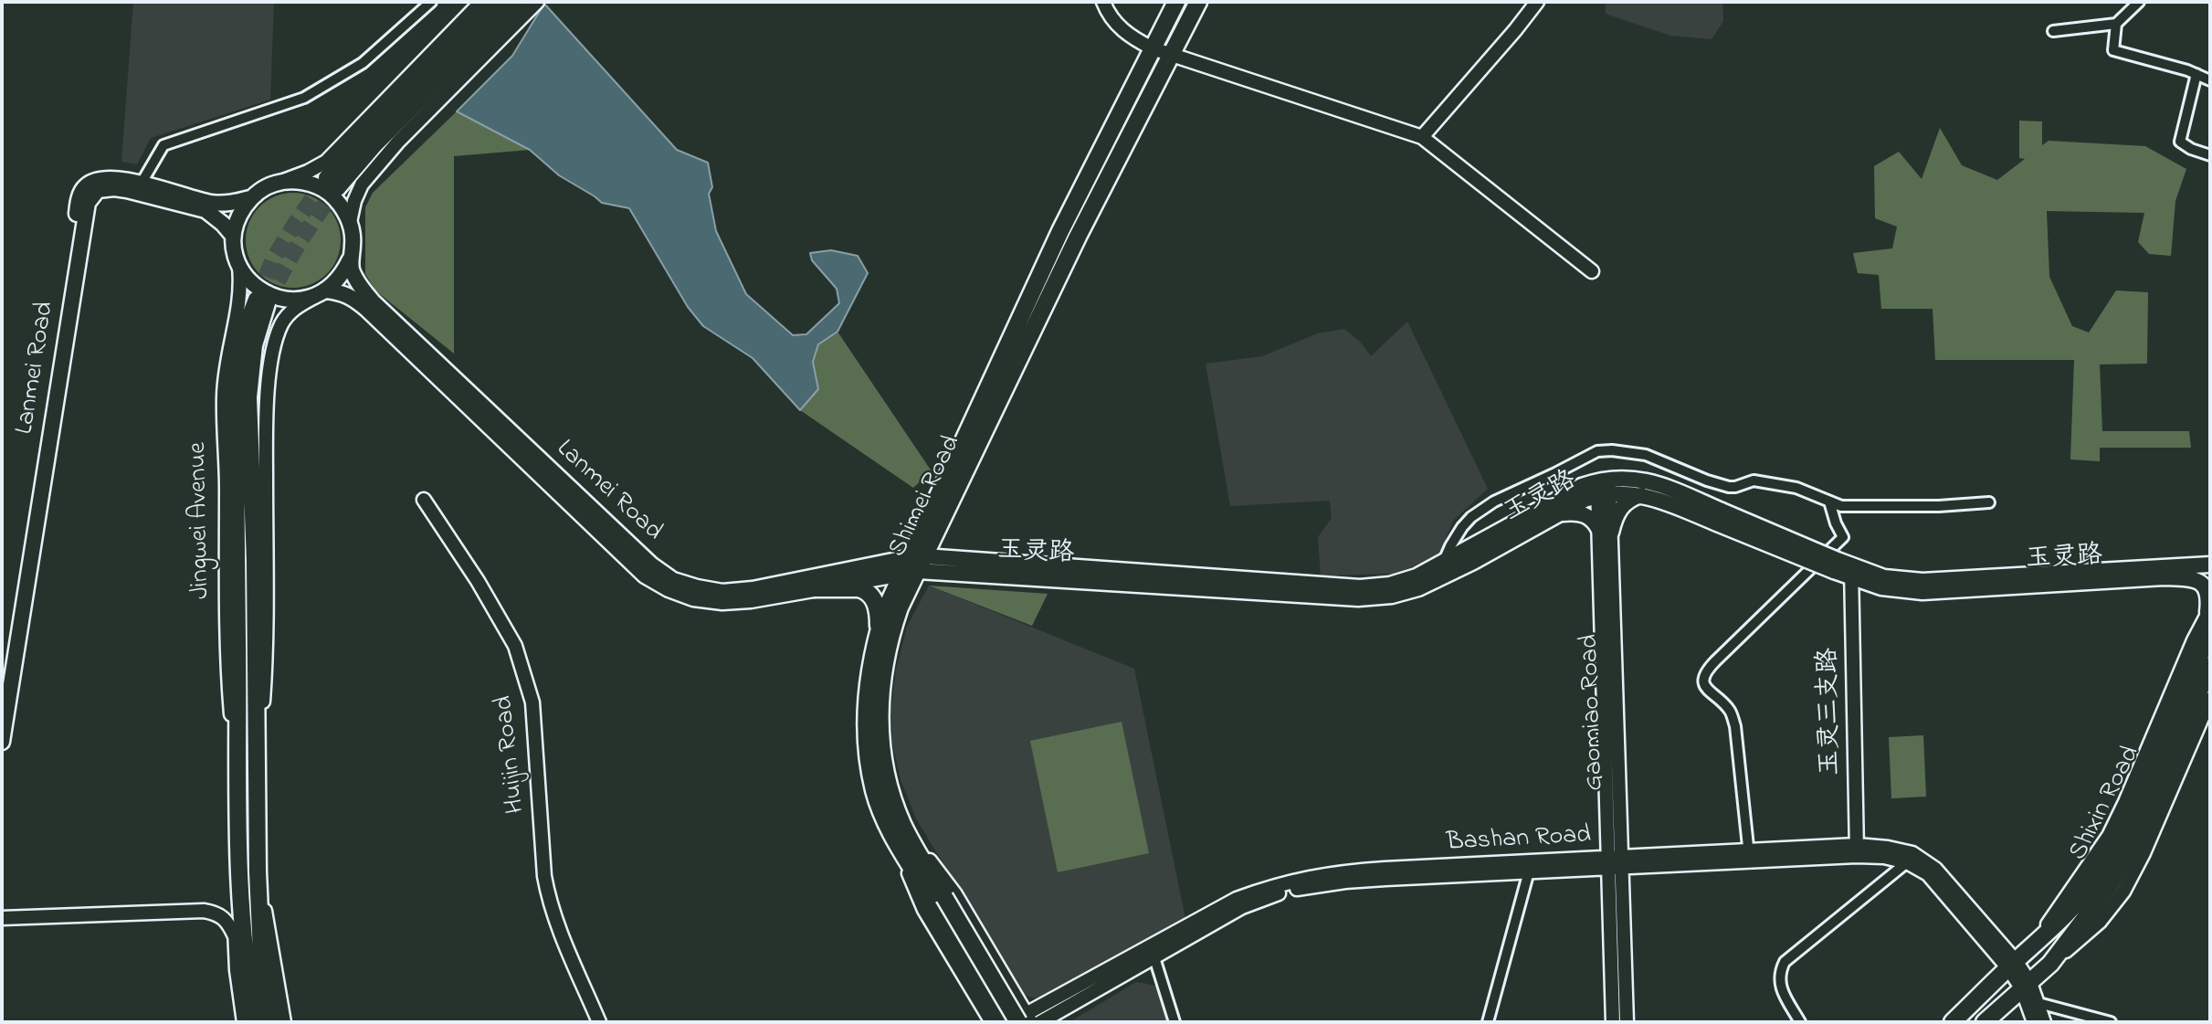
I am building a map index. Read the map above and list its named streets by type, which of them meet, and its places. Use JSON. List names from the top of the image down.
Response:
{
  "streets": {
    "main road": [
      "Lanmei Road",
      "Shimei Road",
      "玉灵路",
      "Jingwei Avenue",
      "Shixin Road"
    ],
    "street": [
      "玉灵三支路",
      "Gaomiao Road",
      "Huijin Road",
      "Bashan Road"
    ]
  },
  "crossings": [
    ["Lanmei Road", "Shimei Road"],
    ["Lanmei Road", "玉灵路"],
    ["Lanmei Road", "Jingwei Avenue"],
    ["Shimei Road", "玉灵路"],
    ["Shimei Road", "Bashan Road"],
    ["玉灵路", "玉灵三支路"],
    ["玉灵路", "Gaomiao Road"],
    ["玉灵三支路", "Bashan Road"],
    ["Gaomiao Road", "Bashan Road"],
    ["Shixin Road", "Bashan Road"]
  ]
}
